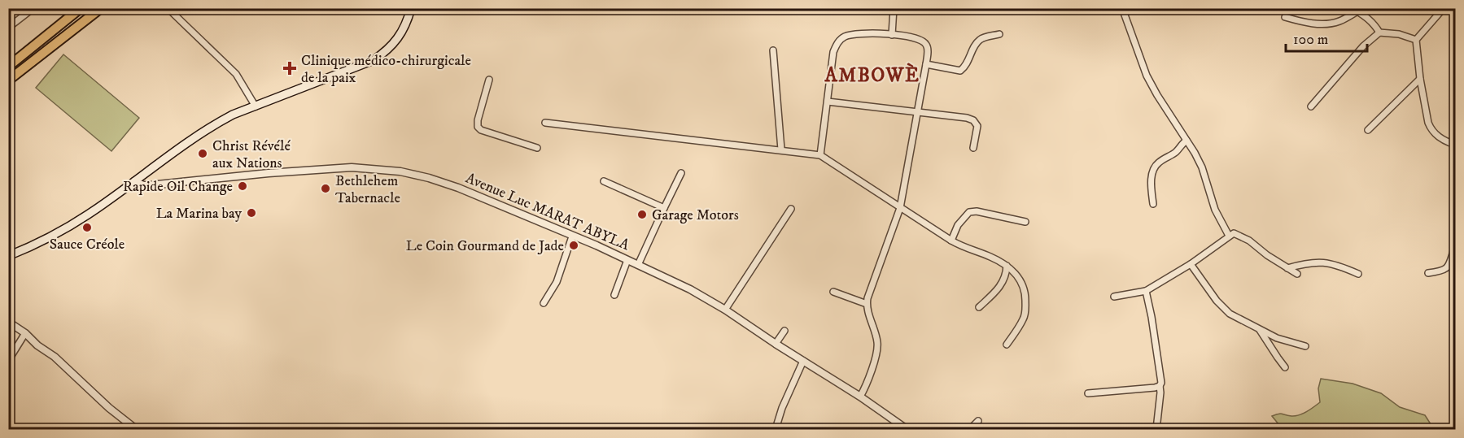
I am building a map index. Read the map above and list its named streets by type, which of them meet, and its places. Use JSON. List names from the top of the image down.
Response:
{
  "streets": {
    "street": ["Avenue Luc MARAT ABYLA"]
  },
  "districts": ["AMBOWÈ"],
  "places": {
    "health": ["Clinique médico-chirurgicale de la paix"],
    "other": [
      "Christ Révélé aux Nations",
      "Rapide Oil Change",
      "Bethlehem Tabernacle",
      "La Marina bay",
      "Garage Motors",
      "Sauce Créole",
      "Le Coin Gourmand de Jade"
    ]
  },
  "scale_bar": "100 m"
}
